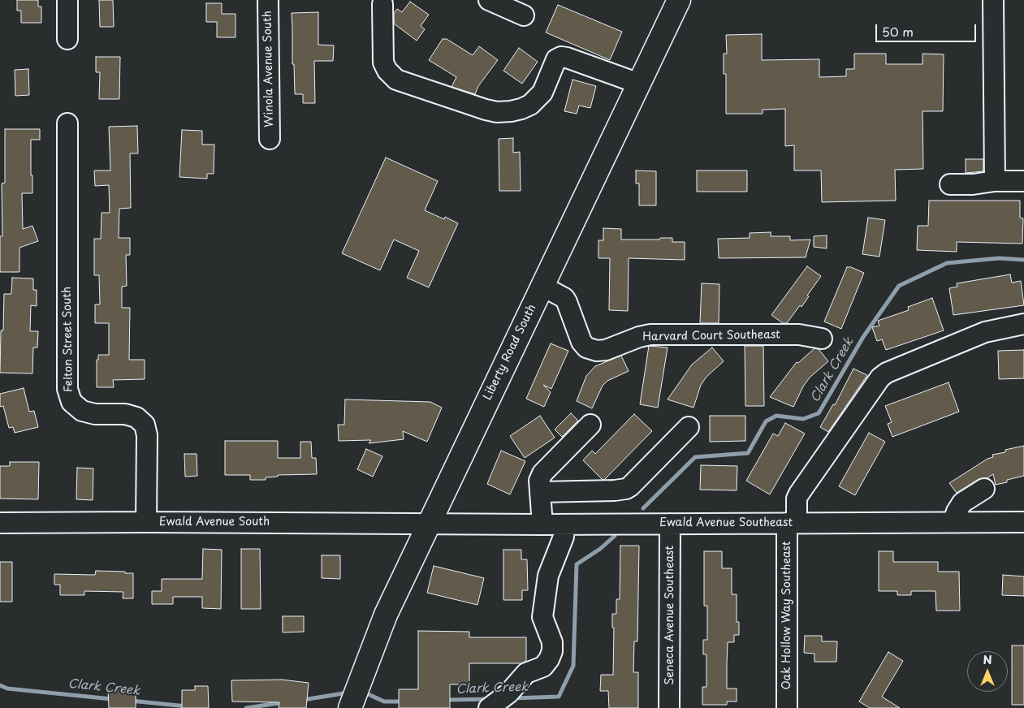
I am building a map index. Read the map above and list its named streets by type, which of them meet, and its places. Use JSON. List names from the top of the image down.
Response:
{
  "streets": {
    "main road": ["Liberty Road South"],
    "street": [
      "Winola Avenue South",
      "Harvard Court Southeast",
      "Felton Street South",
      "Ewald Avenue South",
      "Ewald Avenue Southeast",
      "Seneca Avenue Southeast",
      "Oak Hollow Way Southeast"
    ]
  },
  "crossings": [
    ["Harvard Court Southeast", "Liberty Road South"],
    ["Felton Street South", "Ewald Avenue South"],
    ["Liberty Road South", "Ewald Avenue South"],
    ["Liberty Road South", "Ewald Avenue Southeast"],
    ["Ewald Avenue South", "Ewald Avenue Southeast"],
    ["Ewald Avenue Southeast", "Seneca Avenue Southeast"],
    ["Ewald Avenue Southeast", "Oak Hollow Way Southeast"]
  ],
  "water": ["Clark Creek"],
  "scale_bar": "50 m",
  "north": "top"
}
